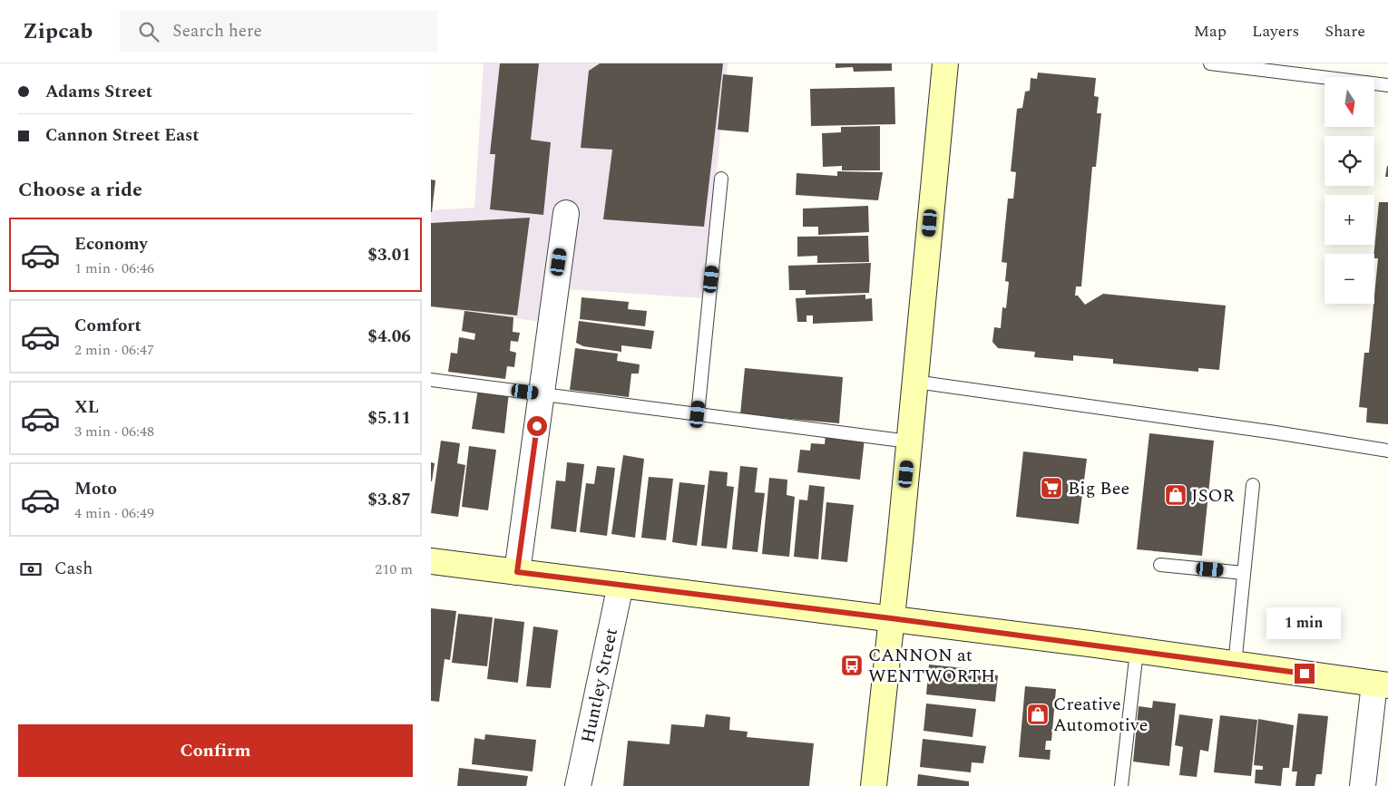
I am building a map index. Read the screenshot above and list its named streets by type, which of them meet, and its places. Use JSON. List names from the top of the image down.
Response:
{
  "streets": {
    "street": ["Huntley Street"]
  },
  "places": {
    "supermarket": ["Big Bee"],
    "shop": ["JSOR", "Creative Automotive"],
    "bus stop": ["CANNON at WENTWORTH"]
  },
  "north": "bottom",
  "page": {
    "header": "Zipcab",
    "search": "Search here",
    "nav": ["Map", "Layers", "Share"],
    "banner": ["Adams Street", "Cannon Street East"],
    "map_buttons": ["+", "−"],
    "heading": "Choose a ride",
    "list": [
      {
        "name": "Economy",
        "note": "1 min · 06:46",
        "value": "$3.01"
      },
      {
        "name": "Comfort",
        "note": "2 min · 06:47",
        "value": "$4.06"
      },
      {
        "name": "XL",
        "note": "3 min · 06:48",
        "value": "$5.11"
      },
      {
        "name": "Moto",
        "note": "4 min · 06:49",
        "value": "$3.87"
      }
    ],
    "pay": ["Cash", "210 m"],
    "bubble": "1 min",
    "buttons": "Confirm"
  }
}
